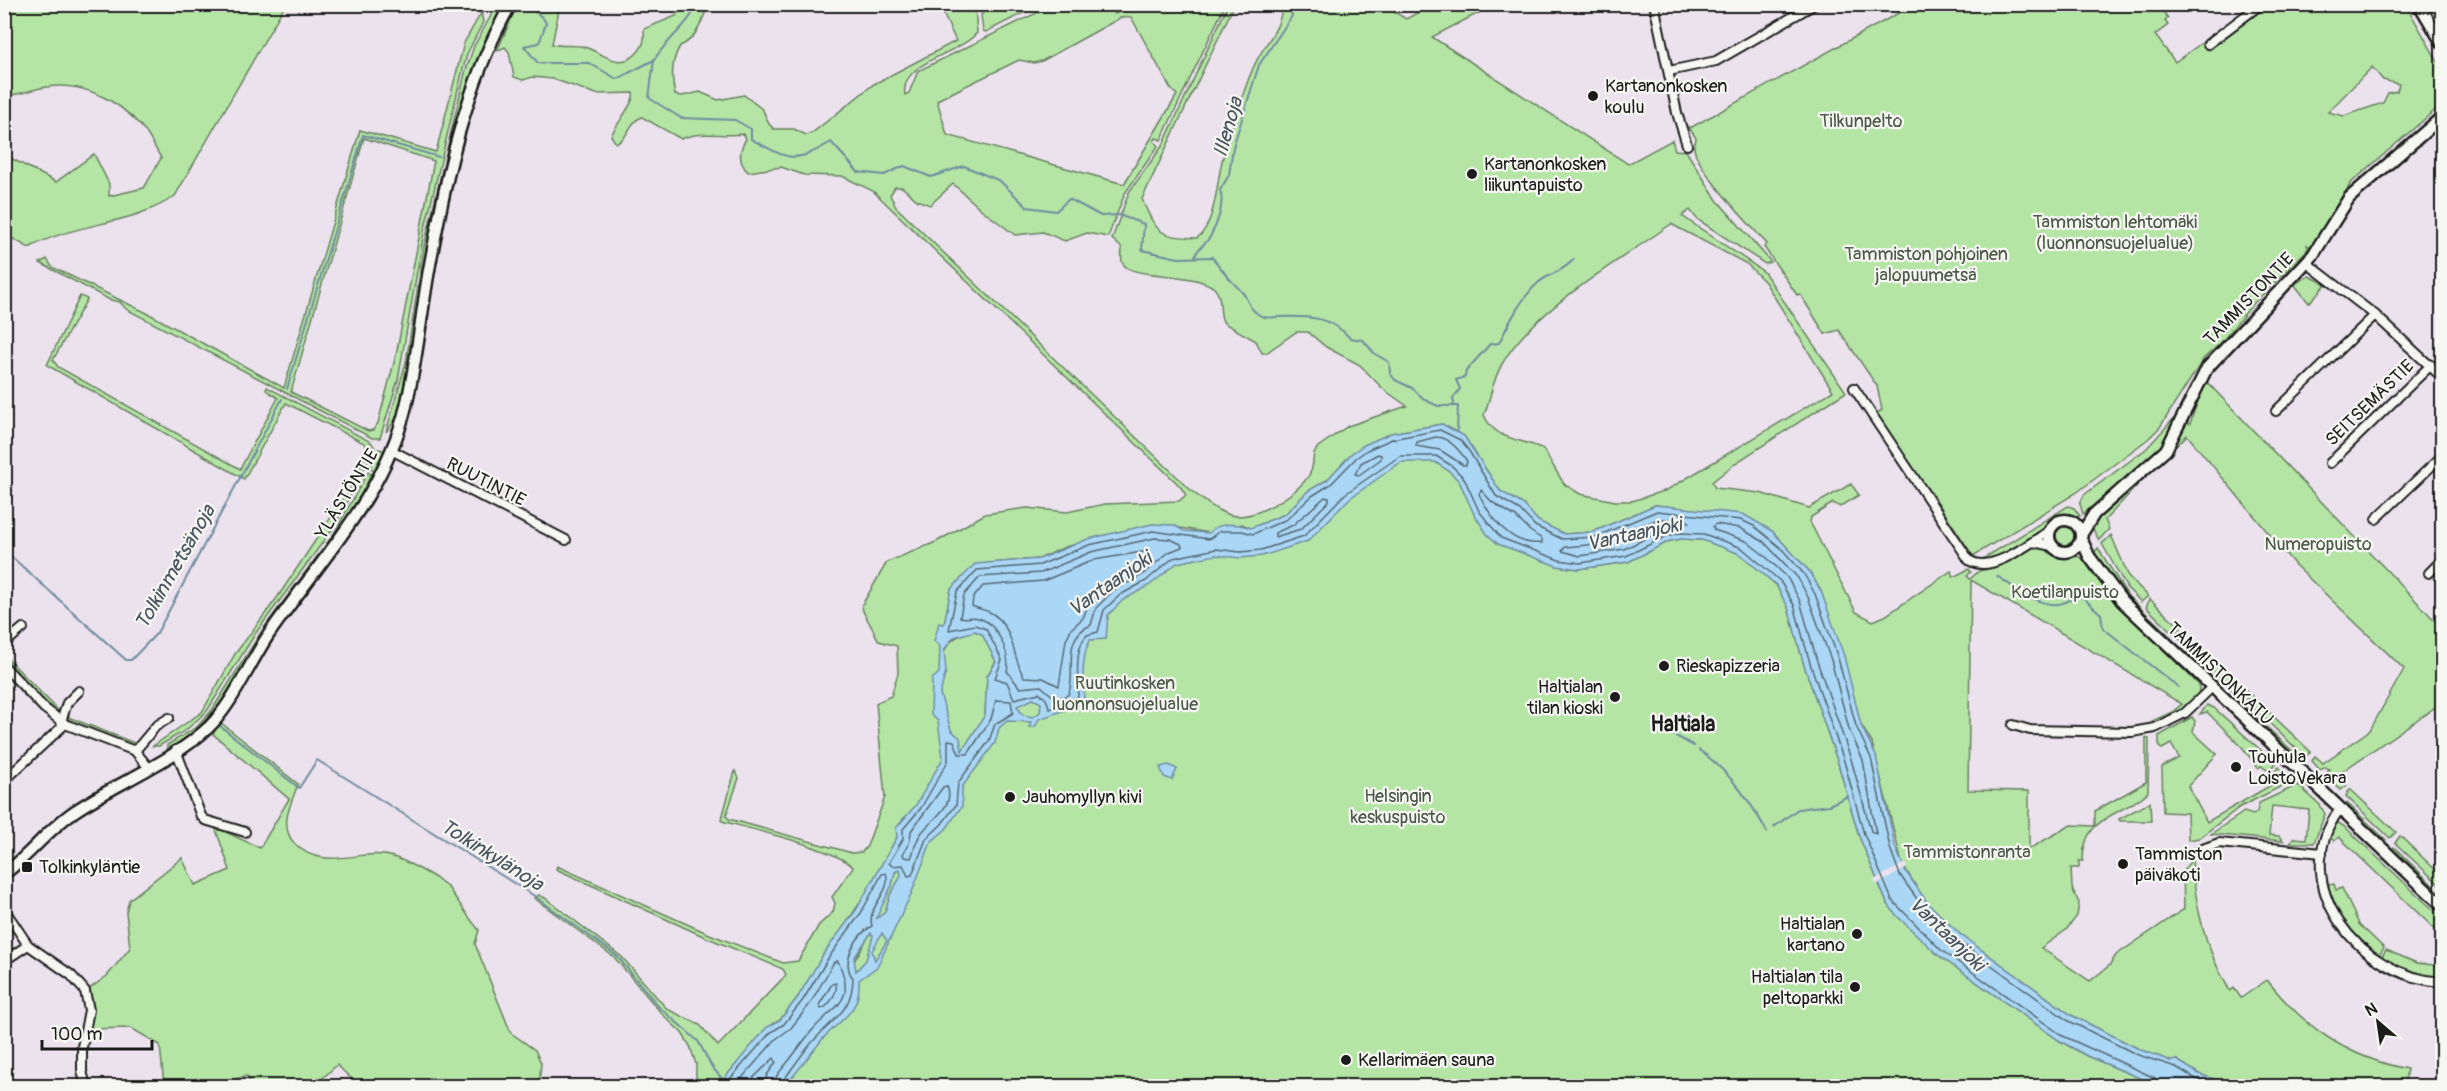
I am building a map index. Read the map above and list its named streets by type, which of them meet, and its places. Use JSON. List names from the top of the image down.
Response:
{
  "streets": {
    "street": [
      "TAMMISTONTIE",
      "SEITSEMÄSTIE",
      "RUUTINTIE",
      "YLÄSTÖNTIE",
      "TAMMISTONKATU"
    ]
  },
  "crossings": [
    ["TAMMISTONTIE", "TAMMISTONKATU"],
    ["RUUTINTIE", "YLÄSTÖNTIE"]
  ],
  "districts": ["Haltiala"],
  "water": [
    "Illenoja",
    "Vantaanjoki",
    "Tolkinmetsänoja",
    "Tolkinkylänoja"
  ],
  "parks": [
    "Tilkunpelto",
    "Tammiston lehtomäki (luonnonsuojelualue)",
    "Tammiston pohjoinen jalopuumetsä",
    "Numeropuisto",
    "Koetilanpuisto",
    "Ruutinkosken luonnonsuojelualue",
    "Helsingin keskuspuisto",
    "Tammistonranta"
  ],
  "places": {
    "other": [
      "Kartanonkosken koulu",
      "Kartanonkosken liikuntapuisto",
      "Rieskapizzeria",
      "Haltialan tilan kioski",
      "Touhula LoistoVekara",
      "Jauhomyllyn kivi",
      "Tammiston päiväkoti",
      "Haltialan kartano",
      "Haltialan tila peltoparkki",
      "Kellarimäen sauna"
    ],
    "transit": ["Tolkinkyläntie"]
  },
  "scale_bar": "100 m",
  "north": "top left"
}
